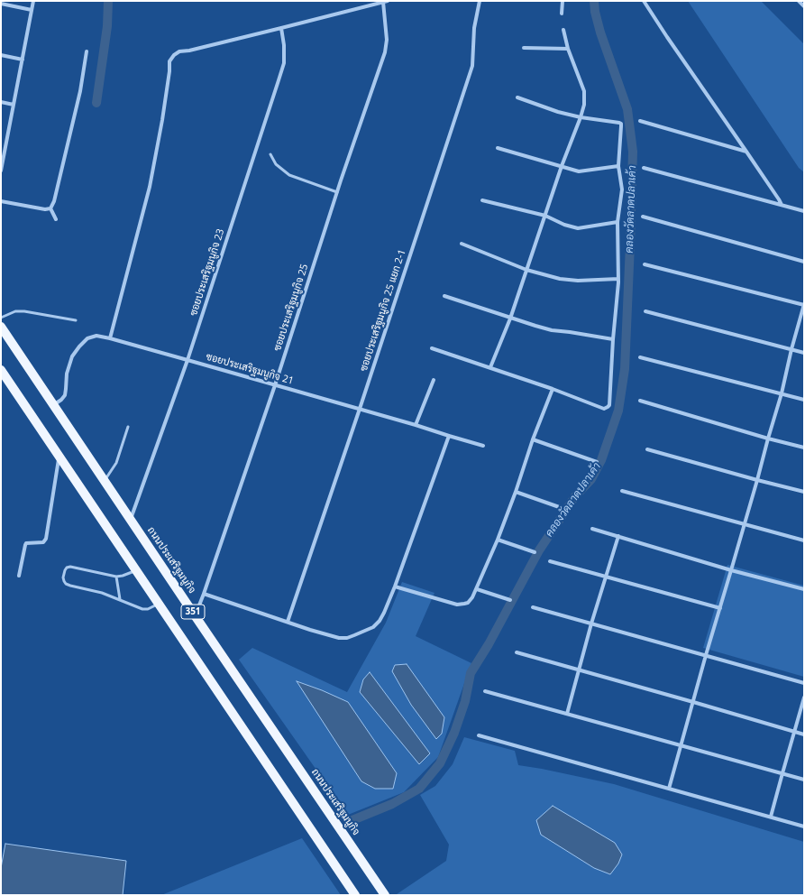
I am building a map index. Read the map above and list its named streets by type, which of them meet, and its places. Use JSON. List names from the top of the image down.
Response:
{
  "streets": {
    "main road": ["ถนนประเสริฐมนูกิจ", "351"],
    "street": [
      "ซอยประเสริฐมนูกิจ 23",
      "ซอยประเสริฐมนูกิจ 25",
      "ซอยประเสริฐมนูกิจ 25 แยก 2-1",
      "ซอยประเสริฐมนูกิจ 21"
    ]
  },
  "crossings": [
    ["ซอยประเสริฐมนูกิจ 23", "ซอยประเสริฐมนูกิจ 21"],
    ["ซอยประเสริฐมนูกิจ 23", "ถนนประเสริฐมนูกิจ"],
    ["ซอยประเสริฐมนูกิจ 25", "ซอยประเสริฐมนูกิจ 21"],
    ["ซอยประเสริฐมนูกิจ 25", "ถนนประเสริฐมนูกิจ"],
    ["ซอยประเสริฐมนูกิจ 25 แยก 2-1", "ซอยประเสริฐมนูกิจ 21"],
    ["ซอยประเสริฐมนูกิจ 21", "ถนนประเสริฐมนูกิจ"]
  ],
  "water": ["คลองวัดลาดปลาเค้า"]
}
